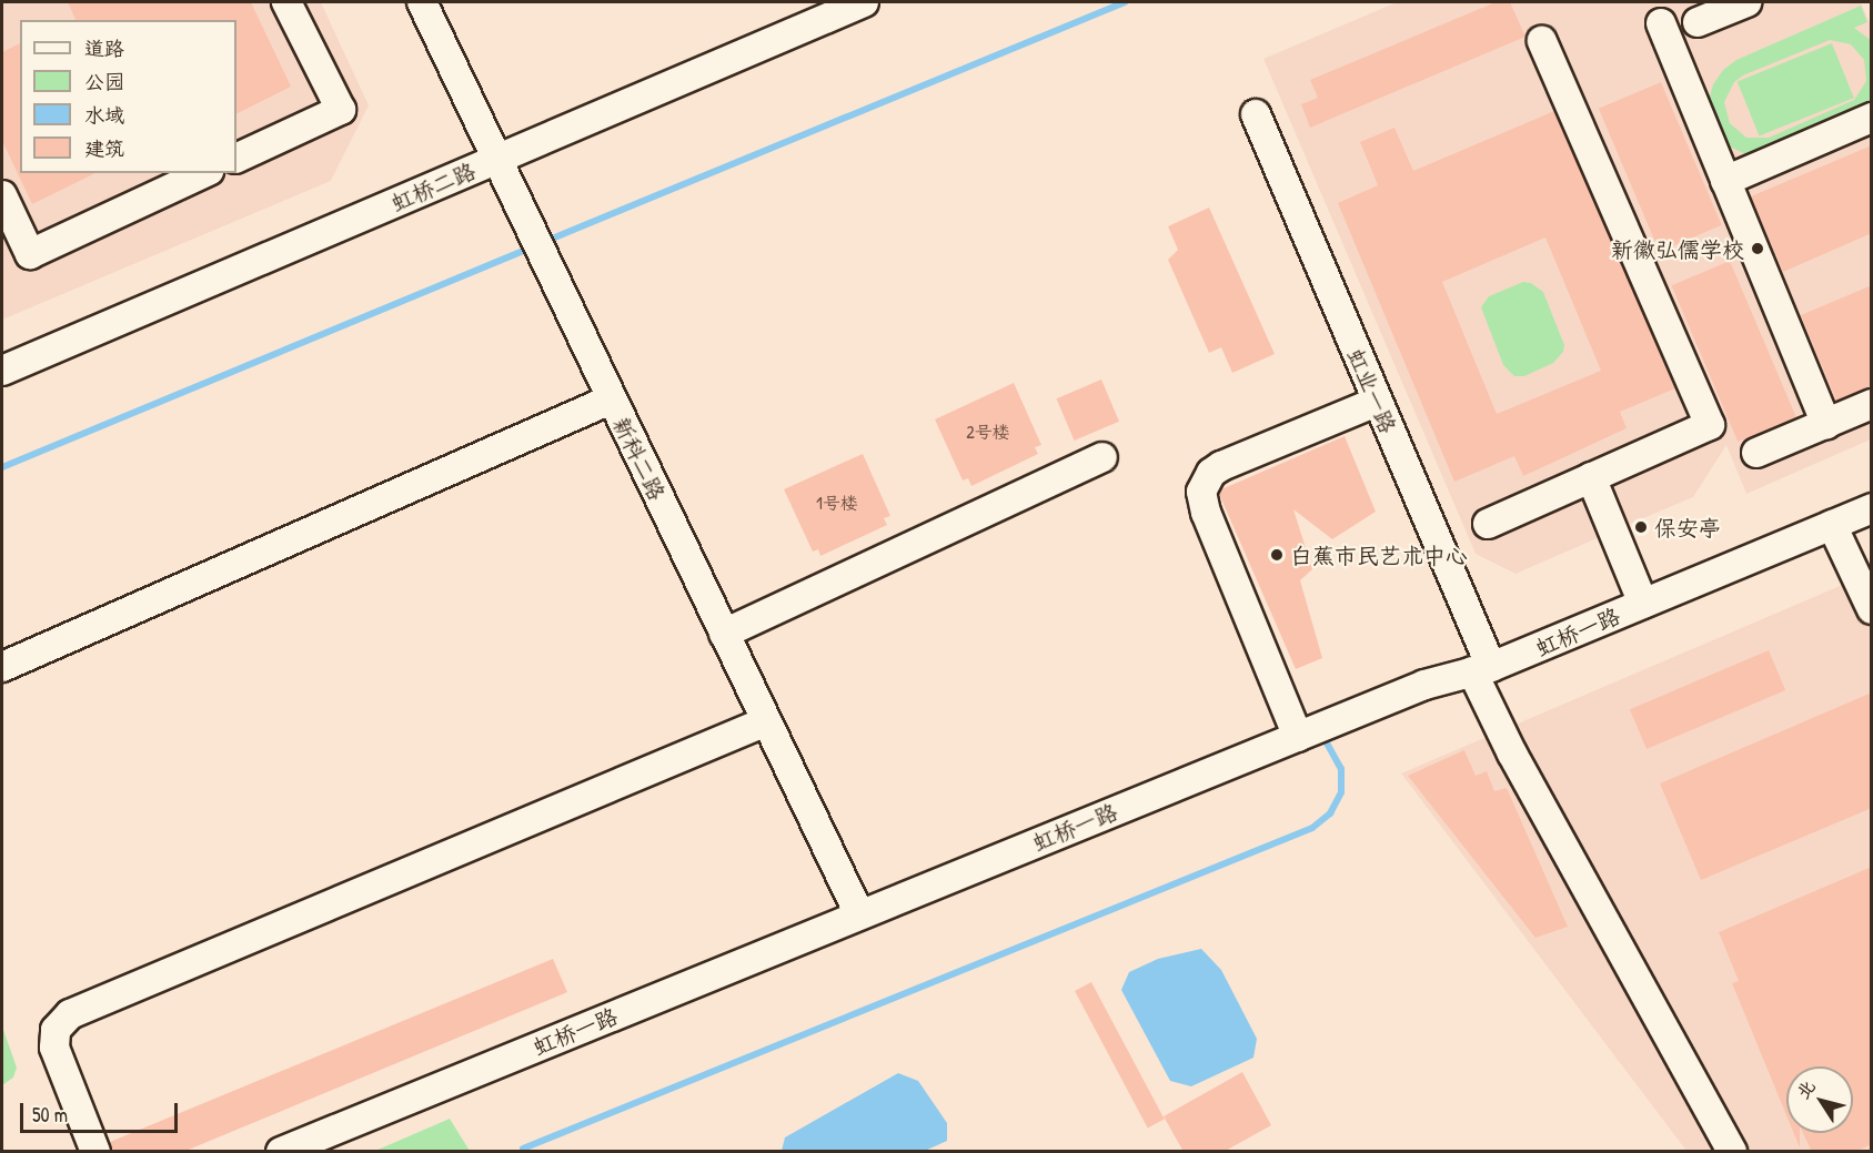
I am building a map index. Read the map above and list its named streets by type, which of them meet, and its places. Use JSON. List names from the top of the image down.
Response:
{
  "streets": {
    "street": [
      "虹桥二路",
      "虹业一路",
      "新科二路",
      "虹桥一路"
    ]
  },
  "crossings": [
    ["虹桥二路", "新科二路"],
    ["虹业一路", "虹桥一路"],
    ["新科二路", "虹桥一路"]
  ],
  "places": ["新徽弘儒学校", "保安亭", "白蕉市民艺术中心"],
  "house_numbers": ["2号楼", "1号楼"],
  "legend": [
    "道路",
    "公园",
    "水域",
    "建筑"
  ],
  "scale_bar": "50 m",
  "north": "top left"
}
